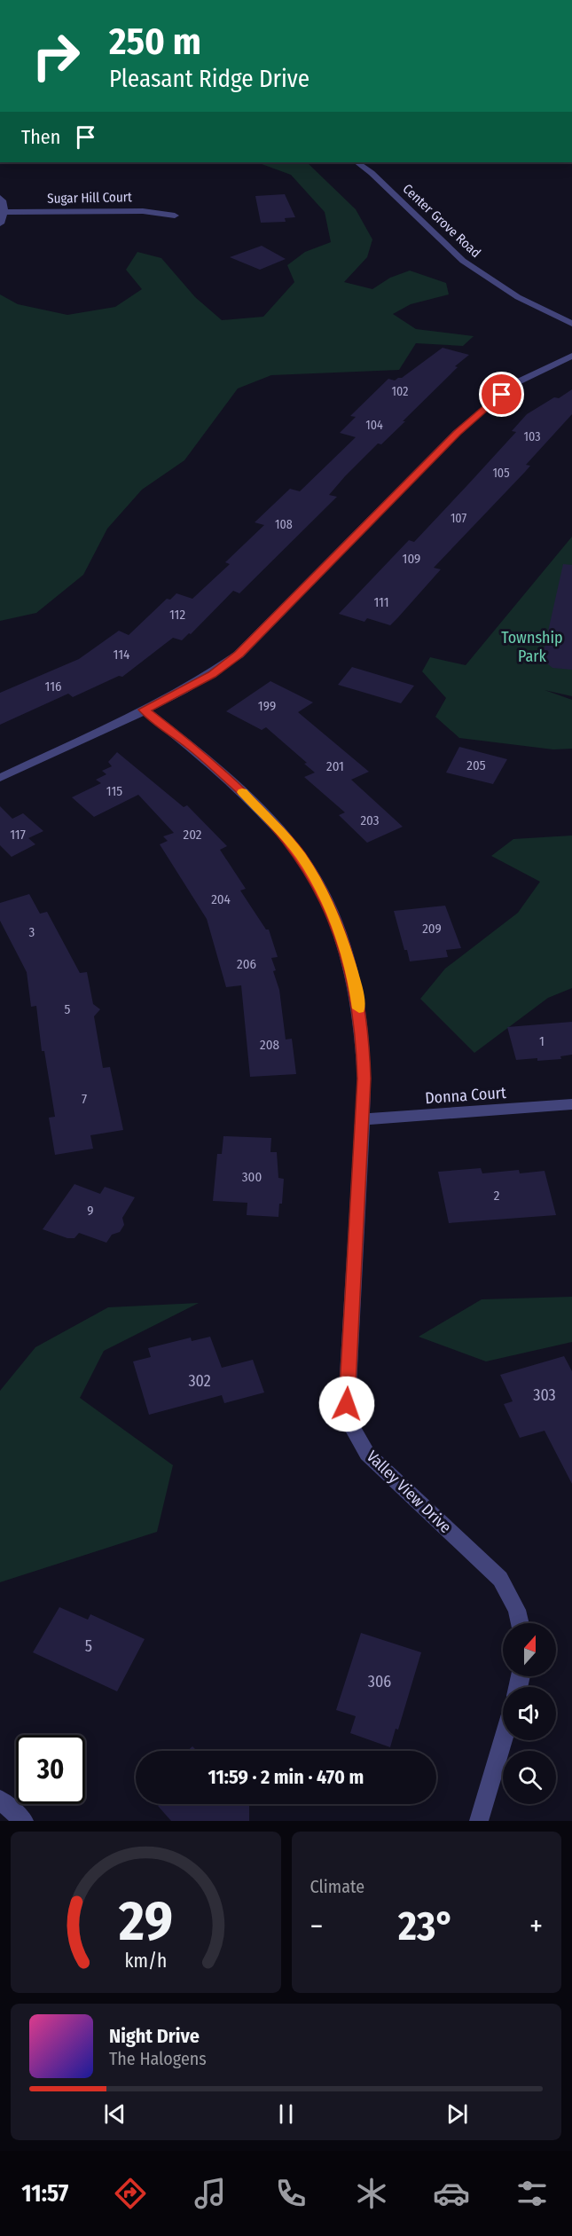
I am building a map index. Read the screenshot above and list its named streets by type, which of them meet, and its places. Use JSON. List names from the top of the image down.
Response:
{
  "streets": {
    "street": [
      "Sugar Hill Court",
      "Center Grove Road",
      "Donna Court",
      "Valley View Drive"
    ]
  },
  "crossings": [
    ["Donna Court", "Valley View Drive"]
  ],
  "parks": ["Township Park"],
  "house_numbers": [
    "102",
    "104",
    "103",
    "105",
    "107",
    "108",
    "109",
    "111",
    "112",
    "114",
    "116",
    "199",
    "205",
    "201",
    "115",
    "203",
    "117",
    "202",
    "204",
    "209",
    "3",
    "206",
    "5",
    "1",
    "208",
    "7",
    "300",
    "2",
    "9",
    "302",
    "303",
    "5",
    "306"
  ],
  "north": "top",
  "page": {
    "turn": ["250 m", "Pleasant Ridge Drive"],
    "then": "Then",
    "limit": "30",
    "trip": "11:59 · 2 min · 470 m",
    "tile": "Climate",
    "heat": ["−", "23°", "+"],
    "song": ["Night Drive", "The Halogens"],
    "tabs": "11:57",
    "gauge": ["29", "km/h"]
  }
}
